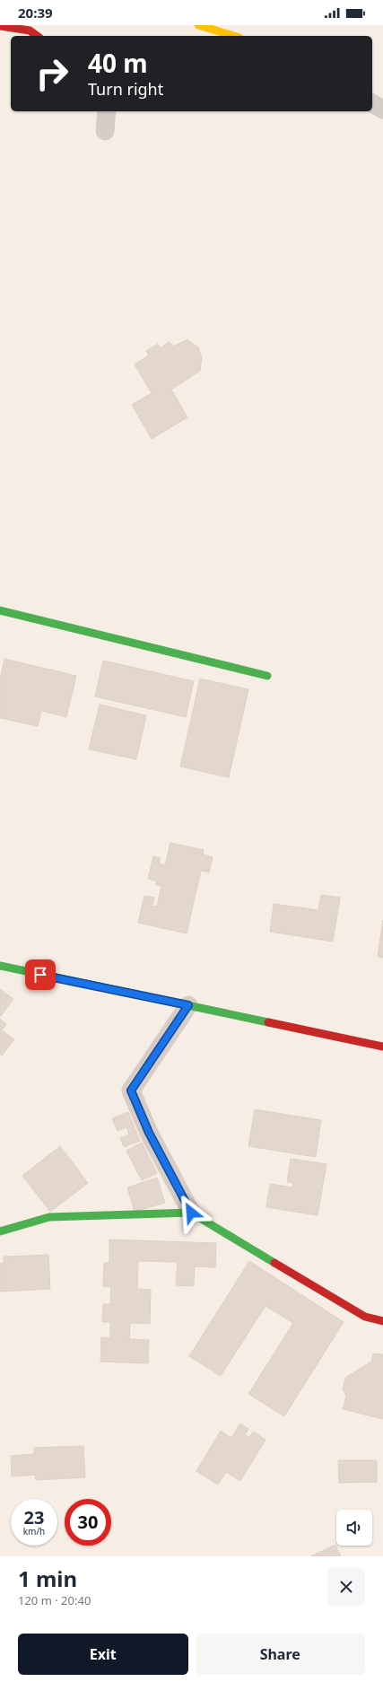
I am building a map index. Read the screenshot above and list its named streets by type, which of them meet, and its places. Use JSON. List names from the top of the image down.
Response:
{
  "page": {
    "status": "20:39",
    "turn": ["40 m", "Turn right"],
    "speed": "23 km/h",
    "limit": "30",
    "heading": ["1 min", "120 m · 20:40"],
    "buttons": ["Exit", "Share"]
  }
}
